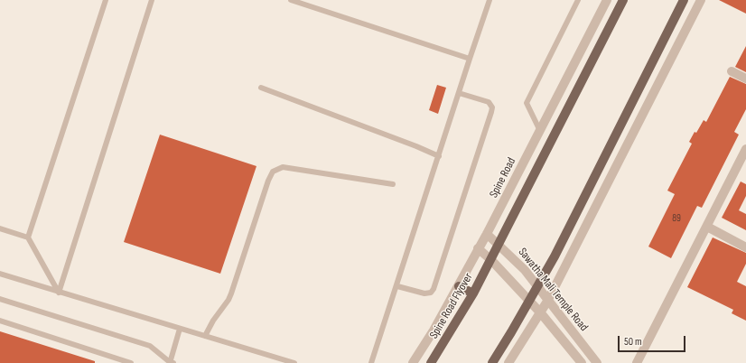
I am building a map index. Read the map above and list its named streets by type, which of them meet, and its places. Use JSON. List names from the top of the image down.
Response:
{
  "streets": {
    "main road": ["Spine Road Flyover"],
    "street": ["Spine Road", "Sawatha Mali Temple Road"]
  },
  "crossings": [
    ["Spine Road", "Sawatha Mali Temple Road"],
    ["Sawatha Mali Temple Road", "Spine Road Flyover"]
  ],
  "house_numbers": ["89"],
  "scale_bar": "50 m"
}
